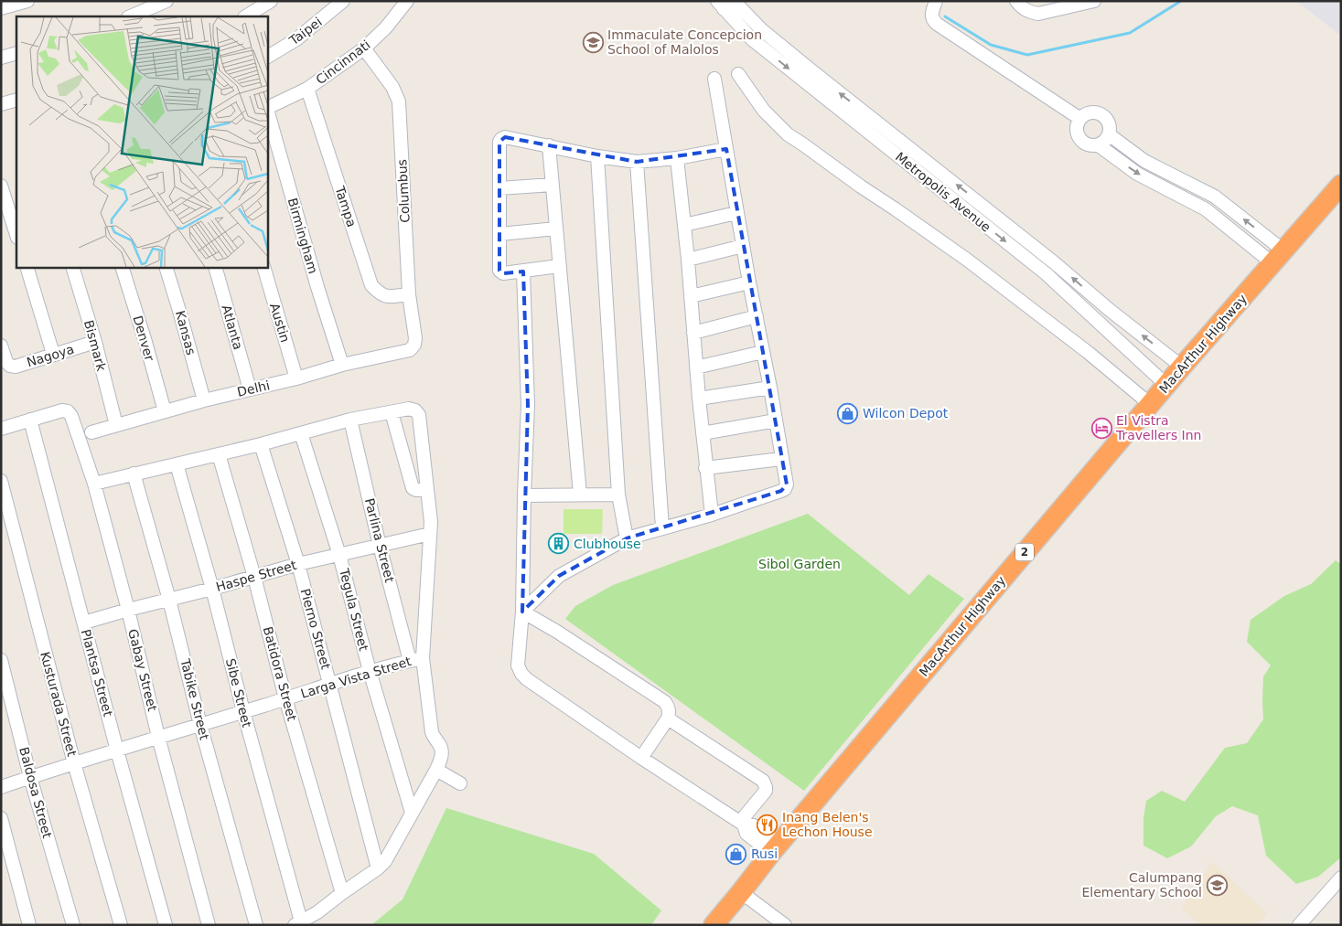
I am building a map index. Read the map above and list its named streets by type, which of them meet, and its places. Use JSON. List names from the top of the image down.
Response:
{
  "streets": {
    "highway": ["MacArthur Highway", "2"],
    "street": [
      "Taipei",
      "Cincinnati",
      "Columbus",
      "Metropolis Avenue",
      "Tampa",
      "Birmingham",
      "Austin",
      "Atlanta",
      "Kansas",
      "Denver",
      "Bismark",
      "Nagoya",
      "Delhi",
      "Parlina Street",
      "Haspe Street",
      "Tegula Street",
      "Pierno Street",
      "Gabay Street",
      "Plantsa Street",
      "Batidora Street",
      "Larga Vista Street",
      "Sibe Street",
      "Tabike Street",
      "Kusturada Street",
      "Baldosa Street"
    ]
  },
  "crossings": [
    ["Cincinnati", "Columbus"],
    ["Cincinnati", "Tampa"],
    ["Cincinnati", "Birmingham"],
    ["Columbus", "Tampa"],
    ["Columbus", "Delhi"],
    ["Metropolis Avenue", "MacArthur Highway"],
    ["Birmingham", "Delhi"],
    ["Austin", "Delhi"],
    ["Atlanta", "Delhi"],
    ["Kansas", "Delhi"],
    ["Denver", "Delhi"],
    ["Bismark", "Nagoya"],
    ["Bismark", "Delhi"],
    ["Parlina Street", "Haspe Street"],
    ["Parlina Street", "Larga Vista Street"],
    ["Haspe Street", "Tegula Street"],
    ["Haspe Street", "Pierno Street"],
    ["Haspe Street", "Gabay Street"],
    ["Haspe Street", "Plantsa Street"],
    ["Haspe Street", "Batidora Street"],
    ["Haspe Street", "Sibe Street"],
    ["Haspe Street", "Tabike Street"],
    ["Tegula Street", "Larga Vista Street"],
    ["Pierno Street", "Larga Vista Street"],
    ["Gabay Street", "Plantsa Street"],
    ["Gabay Street", "Larga Vista Street"],
    ["Plantsa Street", "Larga Vista Street"],
    ["Batidora Street", "Larga Vista Street"],
    ["Larga Vista Street", "Sibe Street"],
    ["Larga Vista Street", "Tabike Street"],
    ["Larga Vista Street", "Kusturada Street"],
    ["Larga Vista Street", "Baldosa Street"]
  ],
  "parks": ["Sibol Garden"],
  "places": {
    "school or university": ["Immaculate Concepcion School of Malolos", "Calumpang Elementary School"],
    "shop": ["Wilcon Depot", "Rusi"],
    "hotel": ["El Vistra Travellers Inn"],
    "building": ["Clubhouse"],
    "restaurant": ["Inang Belen's Lechon House"]
  }
}
